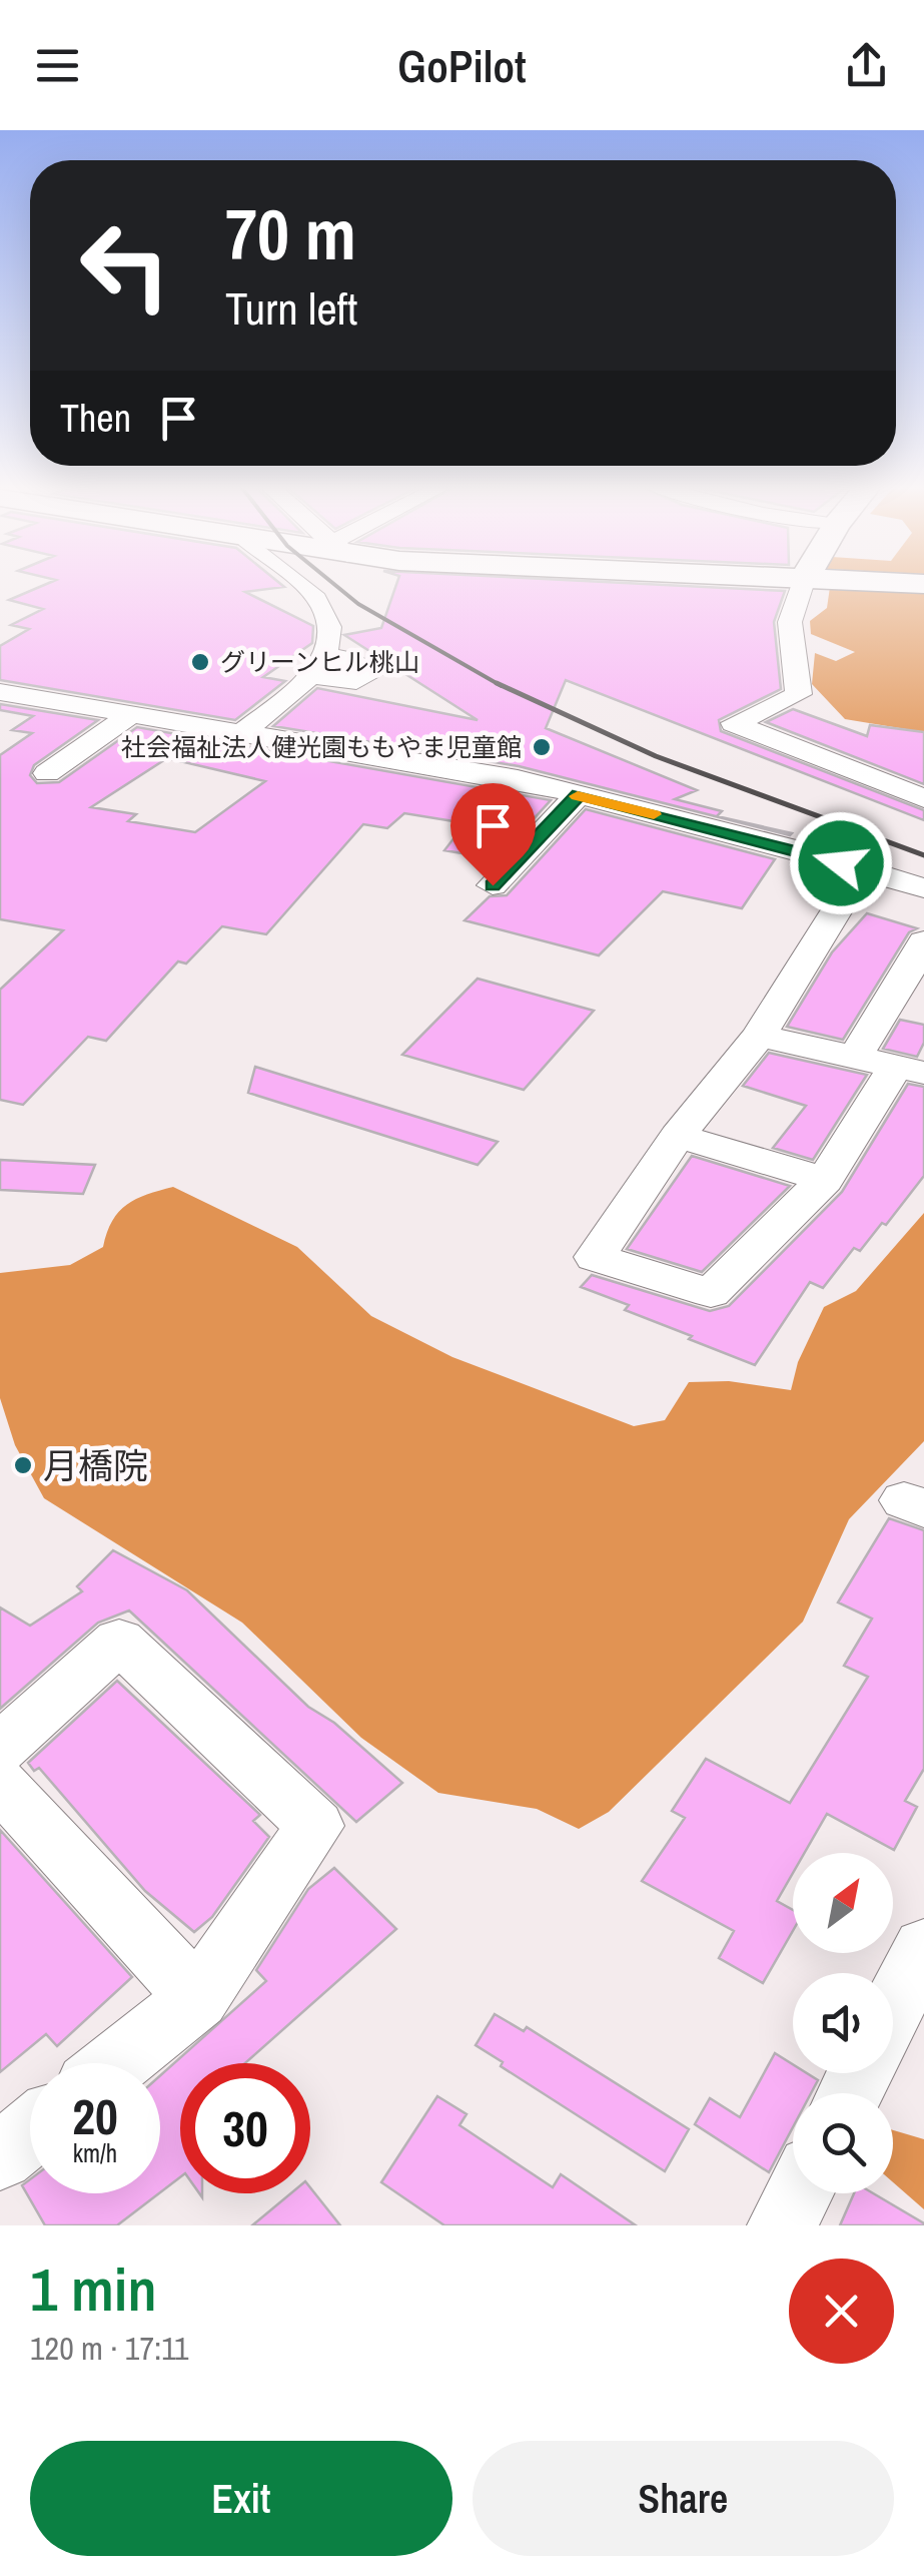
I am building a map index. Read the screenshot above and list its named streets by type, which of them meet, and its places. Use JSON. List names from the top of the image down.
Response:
{
  "places": ["グリーンヒル桃山", "社会福祉法人健光園ももやま児童館", "月橋院"],
  "north": "top right",
  "page": {
    "header": "GoPilot",
    "turn": ["70 m", "Turn left"],
    "then": "Then",
    "speed": "20 km/h",
    "limit": "30",
    "heading": ["1 min", "120 m · 17:11"],
    "buttons": ["Exit", "Share"]
  }
}
